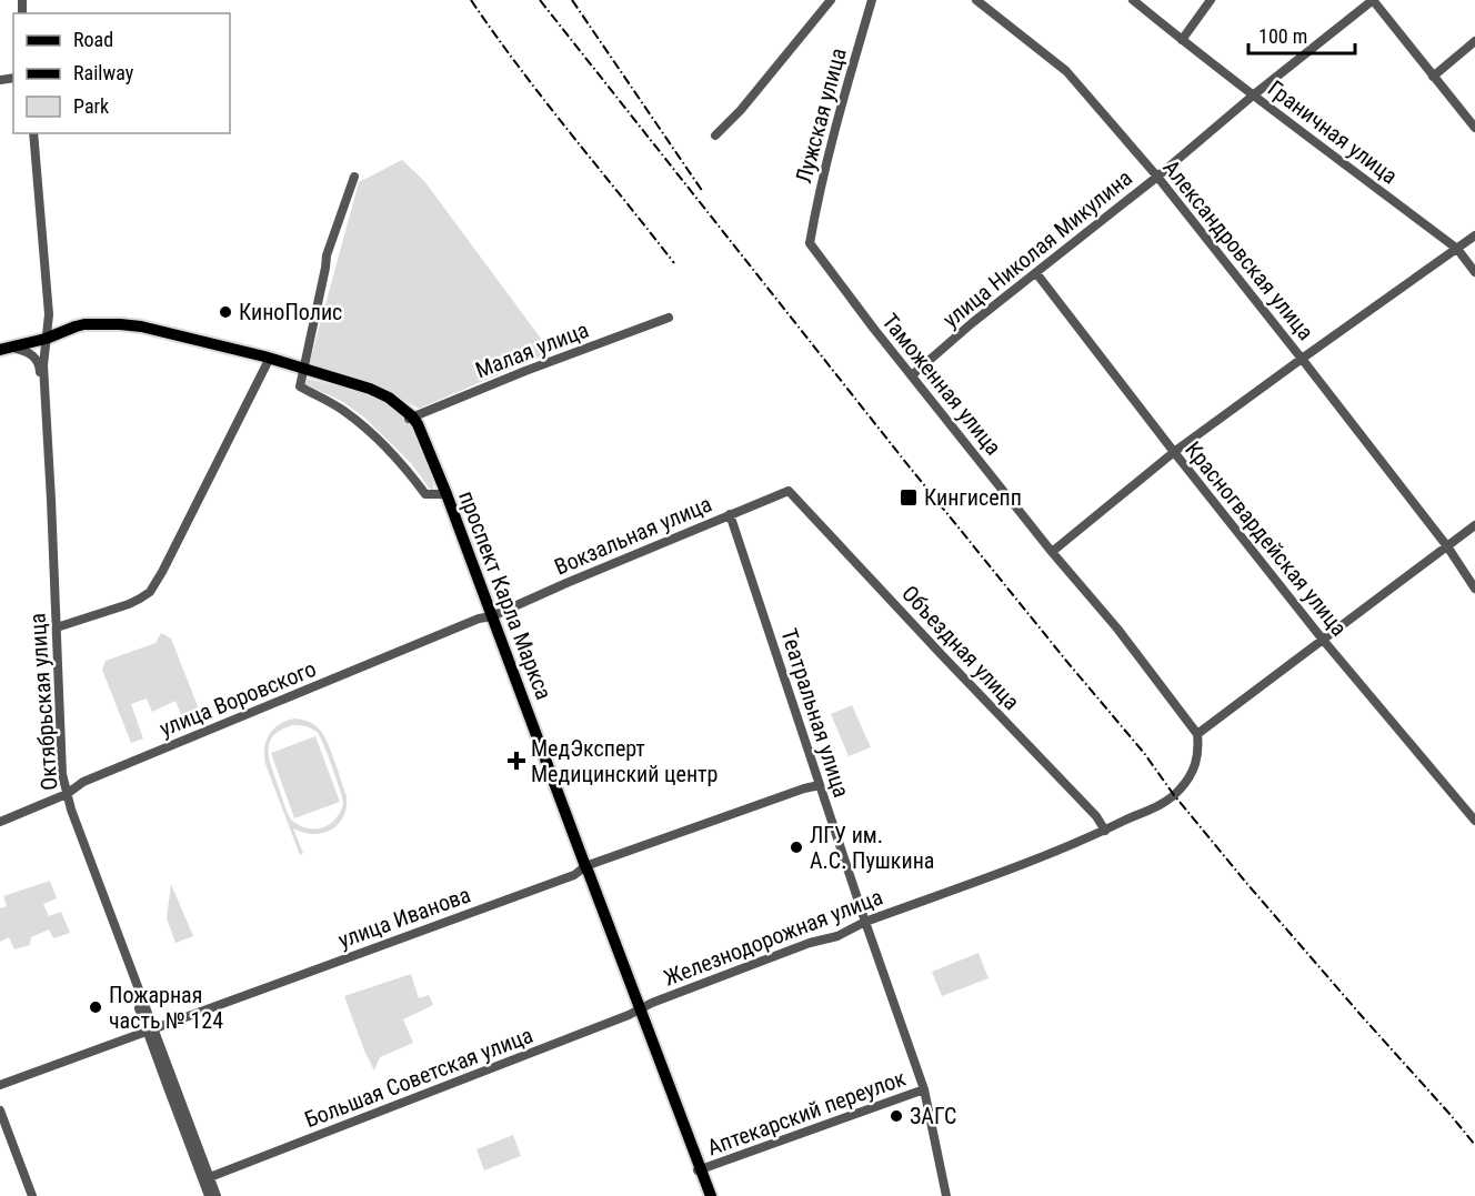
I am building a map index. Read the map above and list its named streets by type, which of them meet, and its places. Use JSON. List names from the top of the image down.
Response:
{
  "streets": {
    "main road": ["проспект Карла Маркса"],
    "street": [
      "Лужская улица",
      "Граничная улица",
      "улица Николая Микулина",
      "Александровская улица",
      "Малая улица",
      "Таможенная улица",
      "Вокзальная улица",
      "Красногвардейская улица",
      "Объездная улица",
      "улица Воровского",
      "Октябрьская улица",
      "Театральная улица",
      "улица Иванова",
      "Железнодорожная улица",
      "Большая Советская улица",
      "Аптекарский переулок"
    ]
  },
  "crossings": [
    ["Лужская улица", "Таможенная улица"],
    ["Граничная улица", "улица Николая Микулина"],
    ["улица Николая Микулина", "Александровская улица"],
    ["улица Николая Микулина", "Таможенная улица"],
    ["улица Николая Микулина", "Красногвардейская улица"],
    ["Малая улица", "проспект Карла Маркса"],
    ["Таможенная улица", "Железнодорожная улица"],
    ["Вокзальная улица", "проспект Карла Маркса"],
    ["Вокзальная улица", "Объездная улица"],
    ["Вокзальная улица", "улица Воровского"],
    ["Вокзальная улица", "Театральная улица"],
    ["проспект Карла Маркса", "улица Воровского"],
    ["проспект Карла Маркса", "Октябрьская улица"],
    ["проспект Карла Маркса", "улица Иванова"],
    ["проспект Карла Маркса", "Железнодорожная улица"],
    ["проспект Карла Маркса", "Большая Советская улица"],
    ["проспект Карла Маркса", "Аптекарский переулок"],
    ["Объездная улица", "Железнодорожная улица"],
    ["улица Воровского", "Октябрьская улица"],
    ["Октябрьская улица", "улица Иванова"],
    ["Октябрьская улица", "Большая Советская улица"],
    ["Театральная улица", "улица Иванова"],
    ["Театральная улица", "Железнодорожная улица"],
    ["Театральная улица", "Аптекарский переулок"],
    ["Железнодорожная улица", "Большая Советская улица"],
    ["Железнодорожная улица", "Аптекарский переулок"]
  ],
  "places": {
    "other": [
      "КиноПолис",
      "ЛГУ им. А.С. Пушкина",
      "Пожарная часть № 124",
      "ЗАГС"
    ],
    "transit": ["Кингисепп"],
    "health": ["МедЭксперт Медицинский центр"]
  },
  "legend": ["Road", "Railway", "Park"],
  "scale_bar": "100 m"
}
